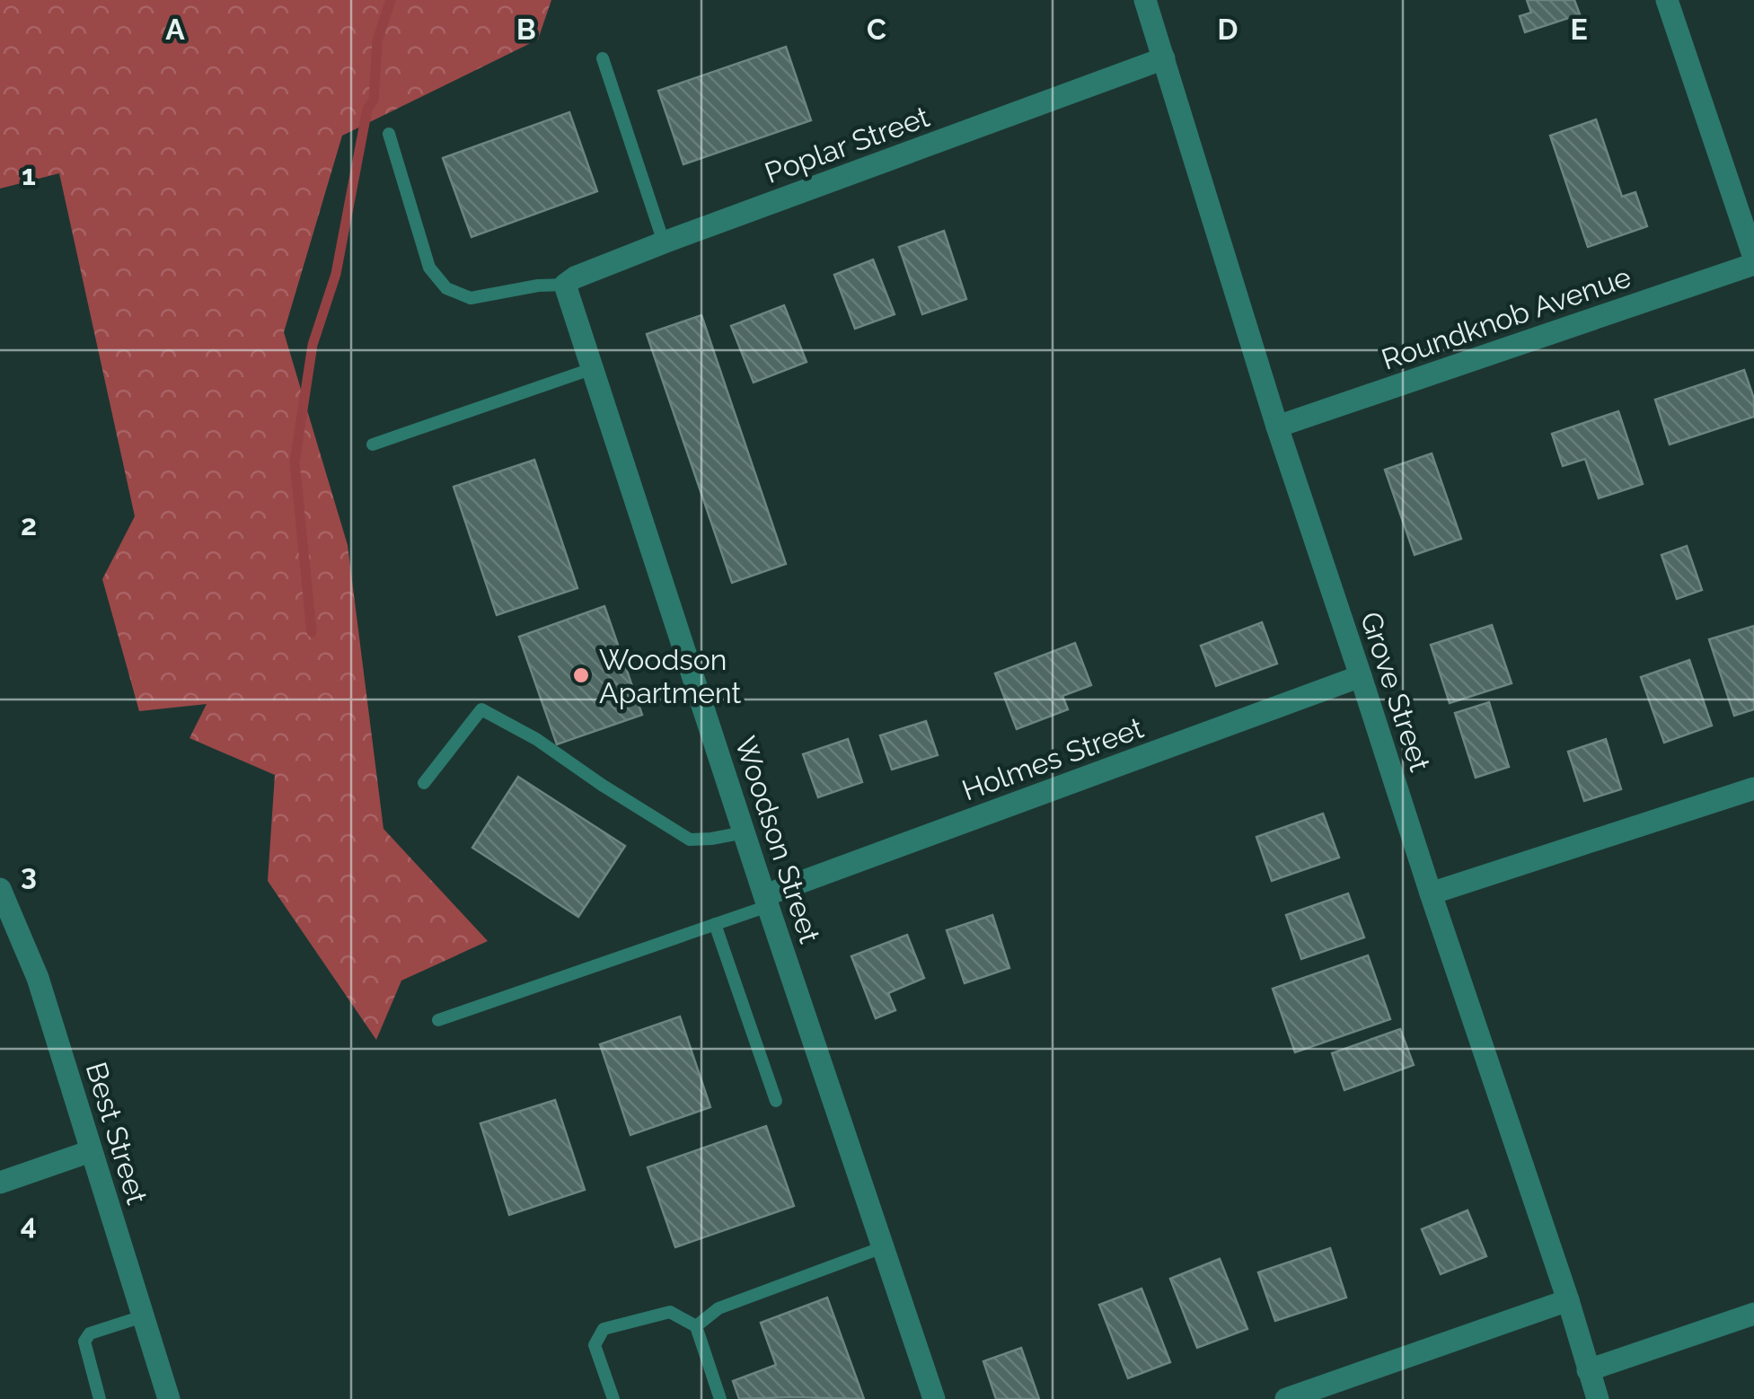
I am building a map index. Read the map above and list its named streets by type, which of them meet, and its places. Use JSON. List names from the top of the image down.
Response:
{
  "streets": {
    "street": [
      "Poplar Street",
      "Roundknob Avenue",
      "Grove Street",
      "Holmes Street",
      "Woodson Street",
      "Best Street"
    ]
  },
  "crossings": [
    ["Poplar Street", "Grove Street"],
    ["Poplar Street", "Woodson Street"],
    ["Roundknob Avenue", "Grove Street"],
    ["Grove Street", "Holmes Street"],
    ["Holmes Street", "Woodson Street"]
  ],
  "places": ["Woodson Apartment"],
  "grid": {
    "columns": [
      "A",
      "B",
      "C",
      "D",
      "E"
    ],
    "rows": [
      "1",
      "2",
      "3",
      "4"
    ]
  }
}
